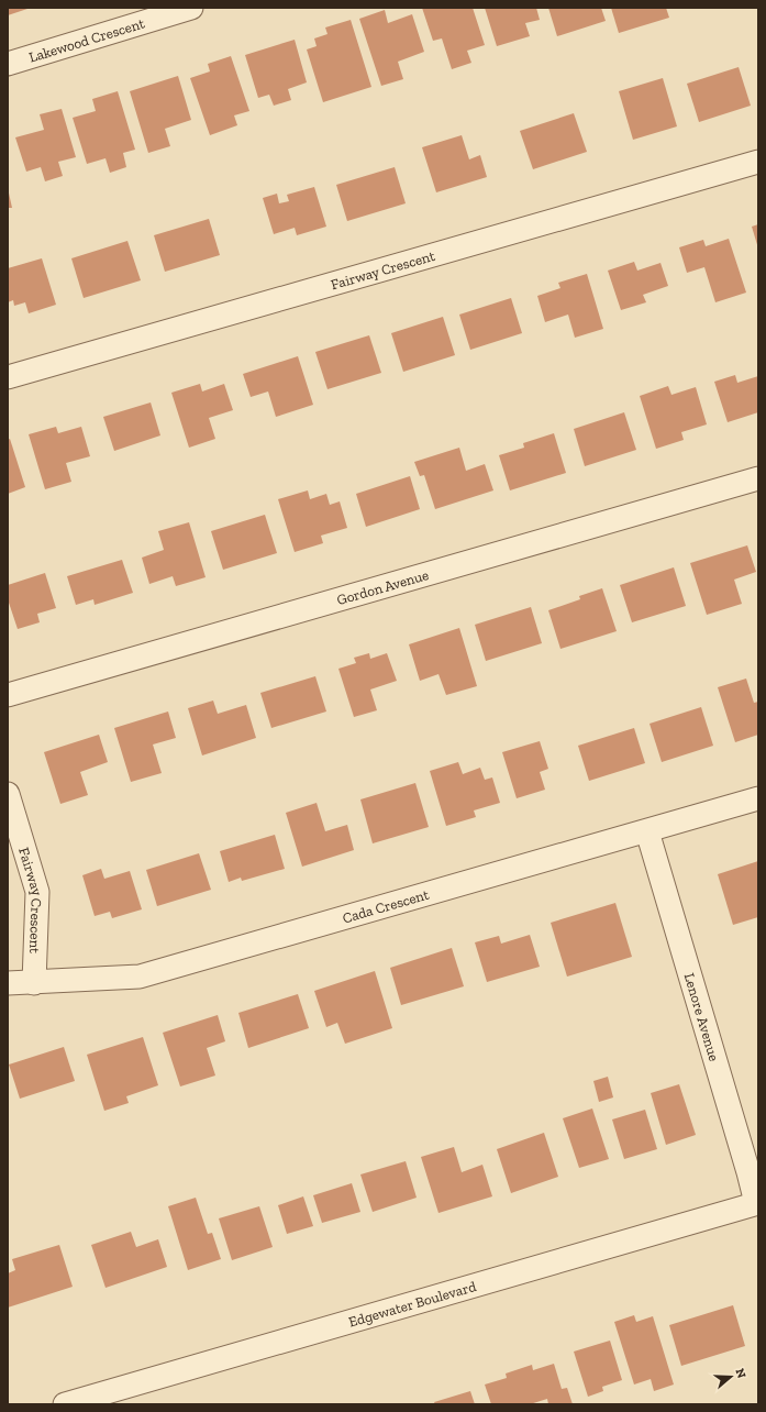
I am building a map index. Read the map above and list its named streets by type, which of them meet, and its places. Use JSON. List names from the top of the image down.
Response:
{
  "streets": {
    "street": [
      "Lakewood Crescent",
      "Fairway Crescent",
      "Gordon Avenue",
      "Cada Crescent",
      "Lenore Avenue",
      "Edgewater Boulevard"
    ]
  },
  "crossings": [
    ["Fairway Crescent", "Cada Crescent"],
    ["Cada Crescent", "Lenore Avenue"],
    ["Lenore Avenue", "Edgewater Boulevard"]
  ],
  "north": "right"
}
